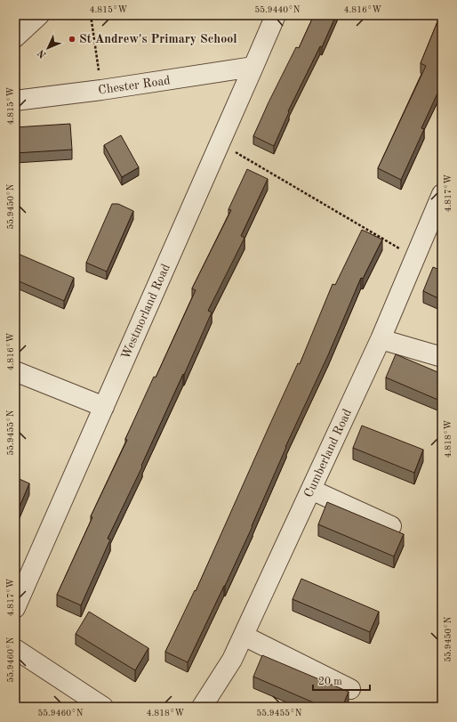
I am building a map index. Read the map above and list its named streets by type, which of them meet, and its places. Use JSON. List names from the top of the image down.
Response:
{
  "streets": {
    "street": ["Chester Road", "Westmorland Road", "Cumberland Road"]
  },
  "crossings": [
    ["Chester Road", "Westmorland Road"]
  ],
  "places": ["St Andrew's Primary School"],
  "scale_bar": "20 m",
  "north": "bottom left",
  "coordinates": [
    "4.815°W",
    "55.9440°N",
    "4.816°W",
    "4.817°W",
    "55.9450°N",
    "55.9455°N",
    "4.818°W",
    "55.9460°N"
  ]
}
